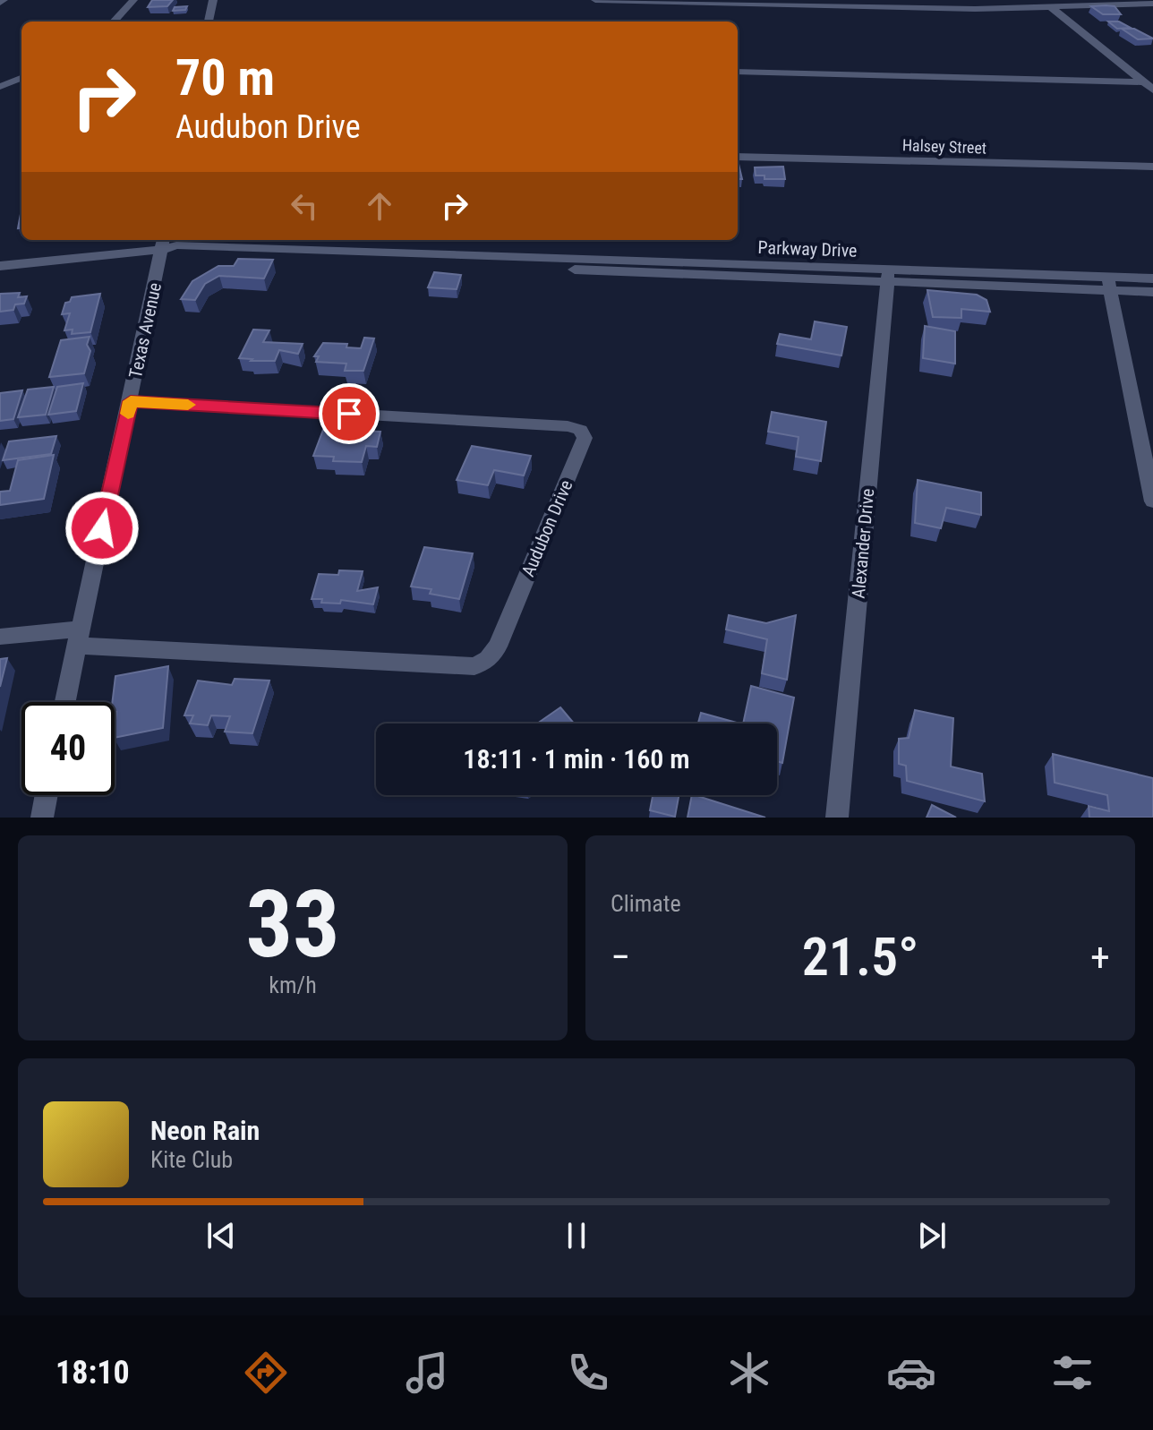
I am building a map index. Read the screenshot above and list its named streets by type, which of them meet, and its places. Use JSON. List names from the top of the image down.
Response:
{
  "streets": {
    "street": [
      "Halsey Street",
      "Parkway Drive",
      "Texas Avenue",
      "Audubon Drive",
      "Alexander Drive"
    ]
  },
  "crossings": [
    ["Parkway Drive", "Texas Avenue"],
    ["Parkway Drive", "Alexander Drive"],
    ["Texas Avenue", "Audubon Drive"]
  ],
  "page": {
    "turn": ["70 m", "Audubon Drive"],
    "limit": "40",
    "trip": "18:11 · 1 min · 160 m",
    "tile": [
      ["33", "km/h"],
      "Climate"
    ],
    "heat": ["−", "21.5°", "+"],
    "song": ["Neon Rain", "Kite Club"],
    "tabs": "18:10"
  }
}
